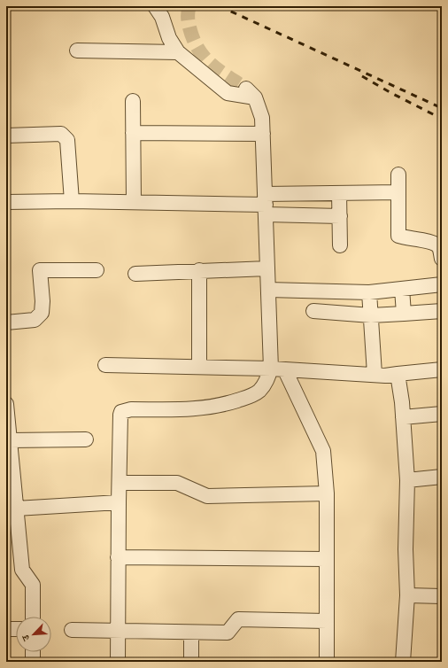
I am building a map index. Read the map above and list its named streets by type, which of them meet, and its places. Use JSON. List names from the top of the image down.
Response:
{
  "north": "bottom left"
}
